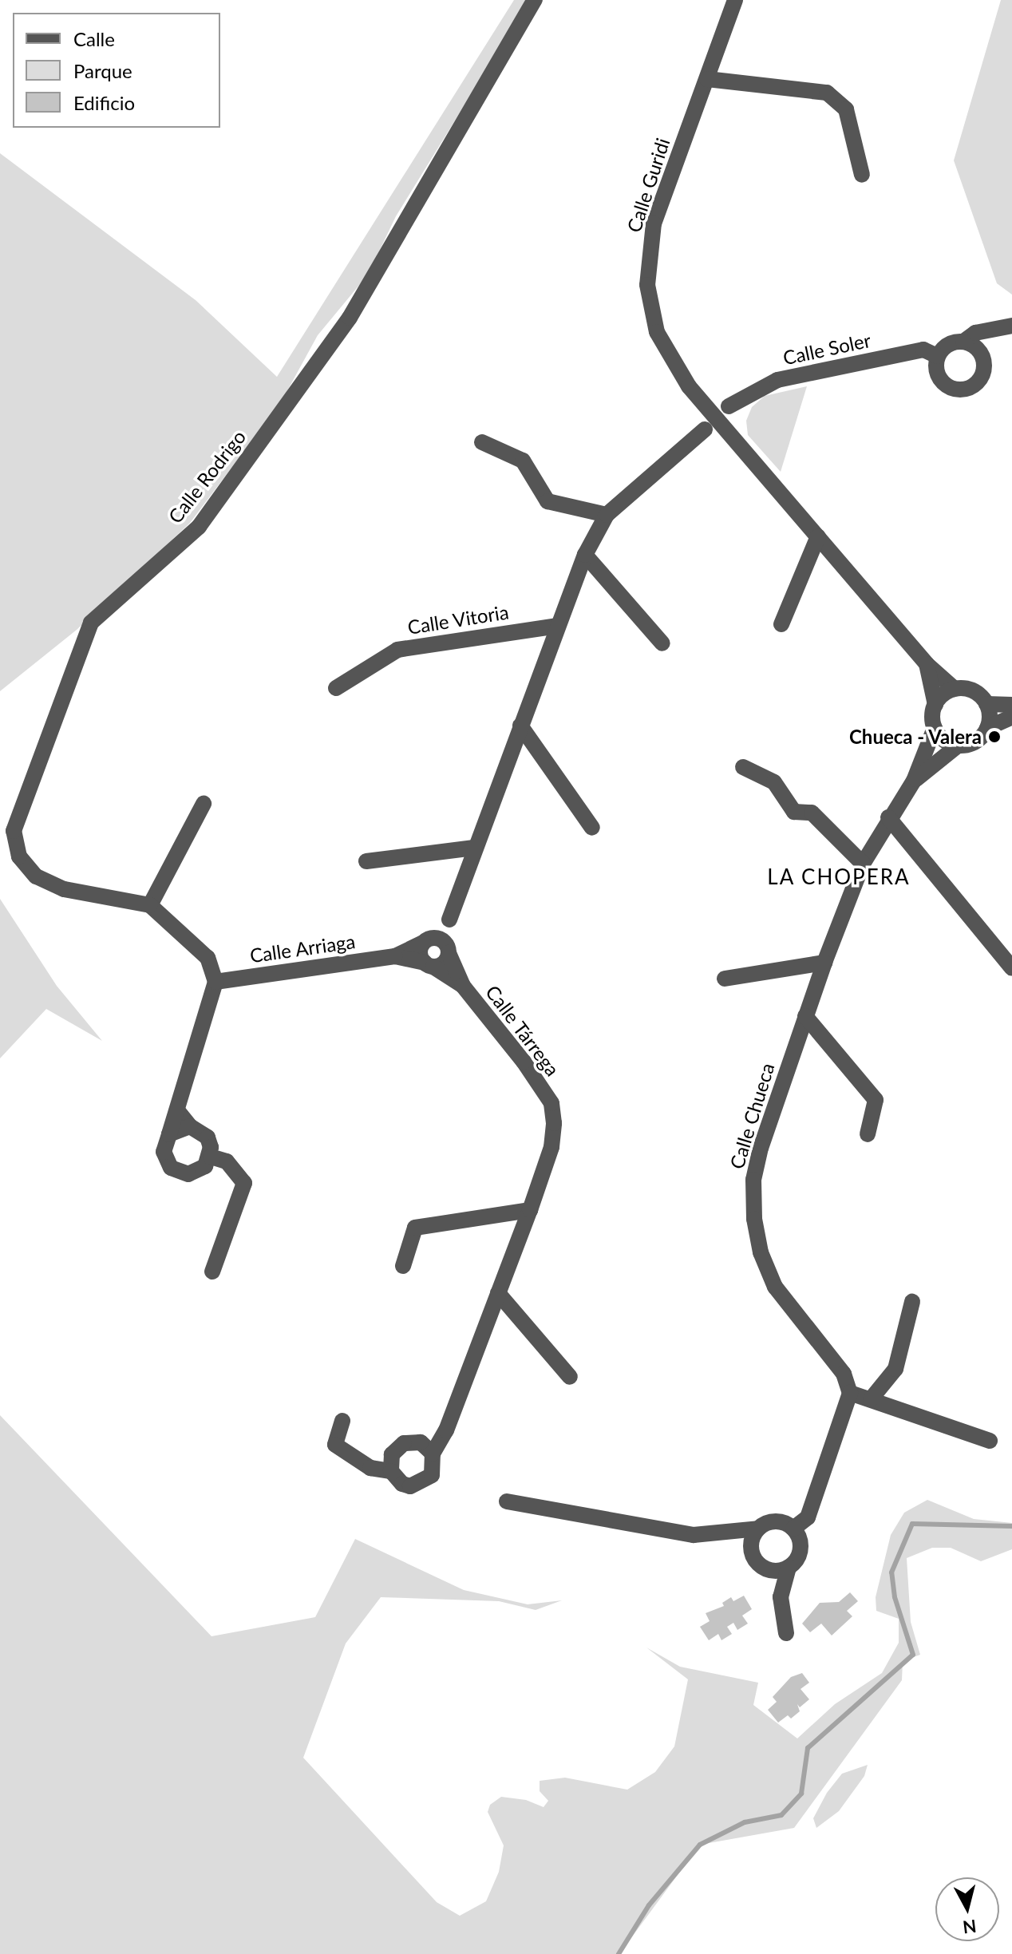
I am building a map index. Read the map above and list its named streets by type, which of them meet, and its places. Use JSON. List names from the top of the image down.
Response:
{
  "streets": {
    "street": [
      "Calle Guridi",
      "Calle Soler",
      "Calle Rodrigo",
      "Calle Vitoria",
      "Calle Arriaga",
      "Calle Tárrega",
      "Calle Chueca"
    ]
  },
  "crossings": [
    ["Calle Guridi", "Calle Chueca"],
    ["Calle Arriaga", "Calle Tárrega"]
  ],
  "districts": ["LA CHOPERA"],
  "places": ["Chueca - Valera"],
  "legend": ["Calle", "Parque", "Edificio"],
  "north": "bottom"
}
